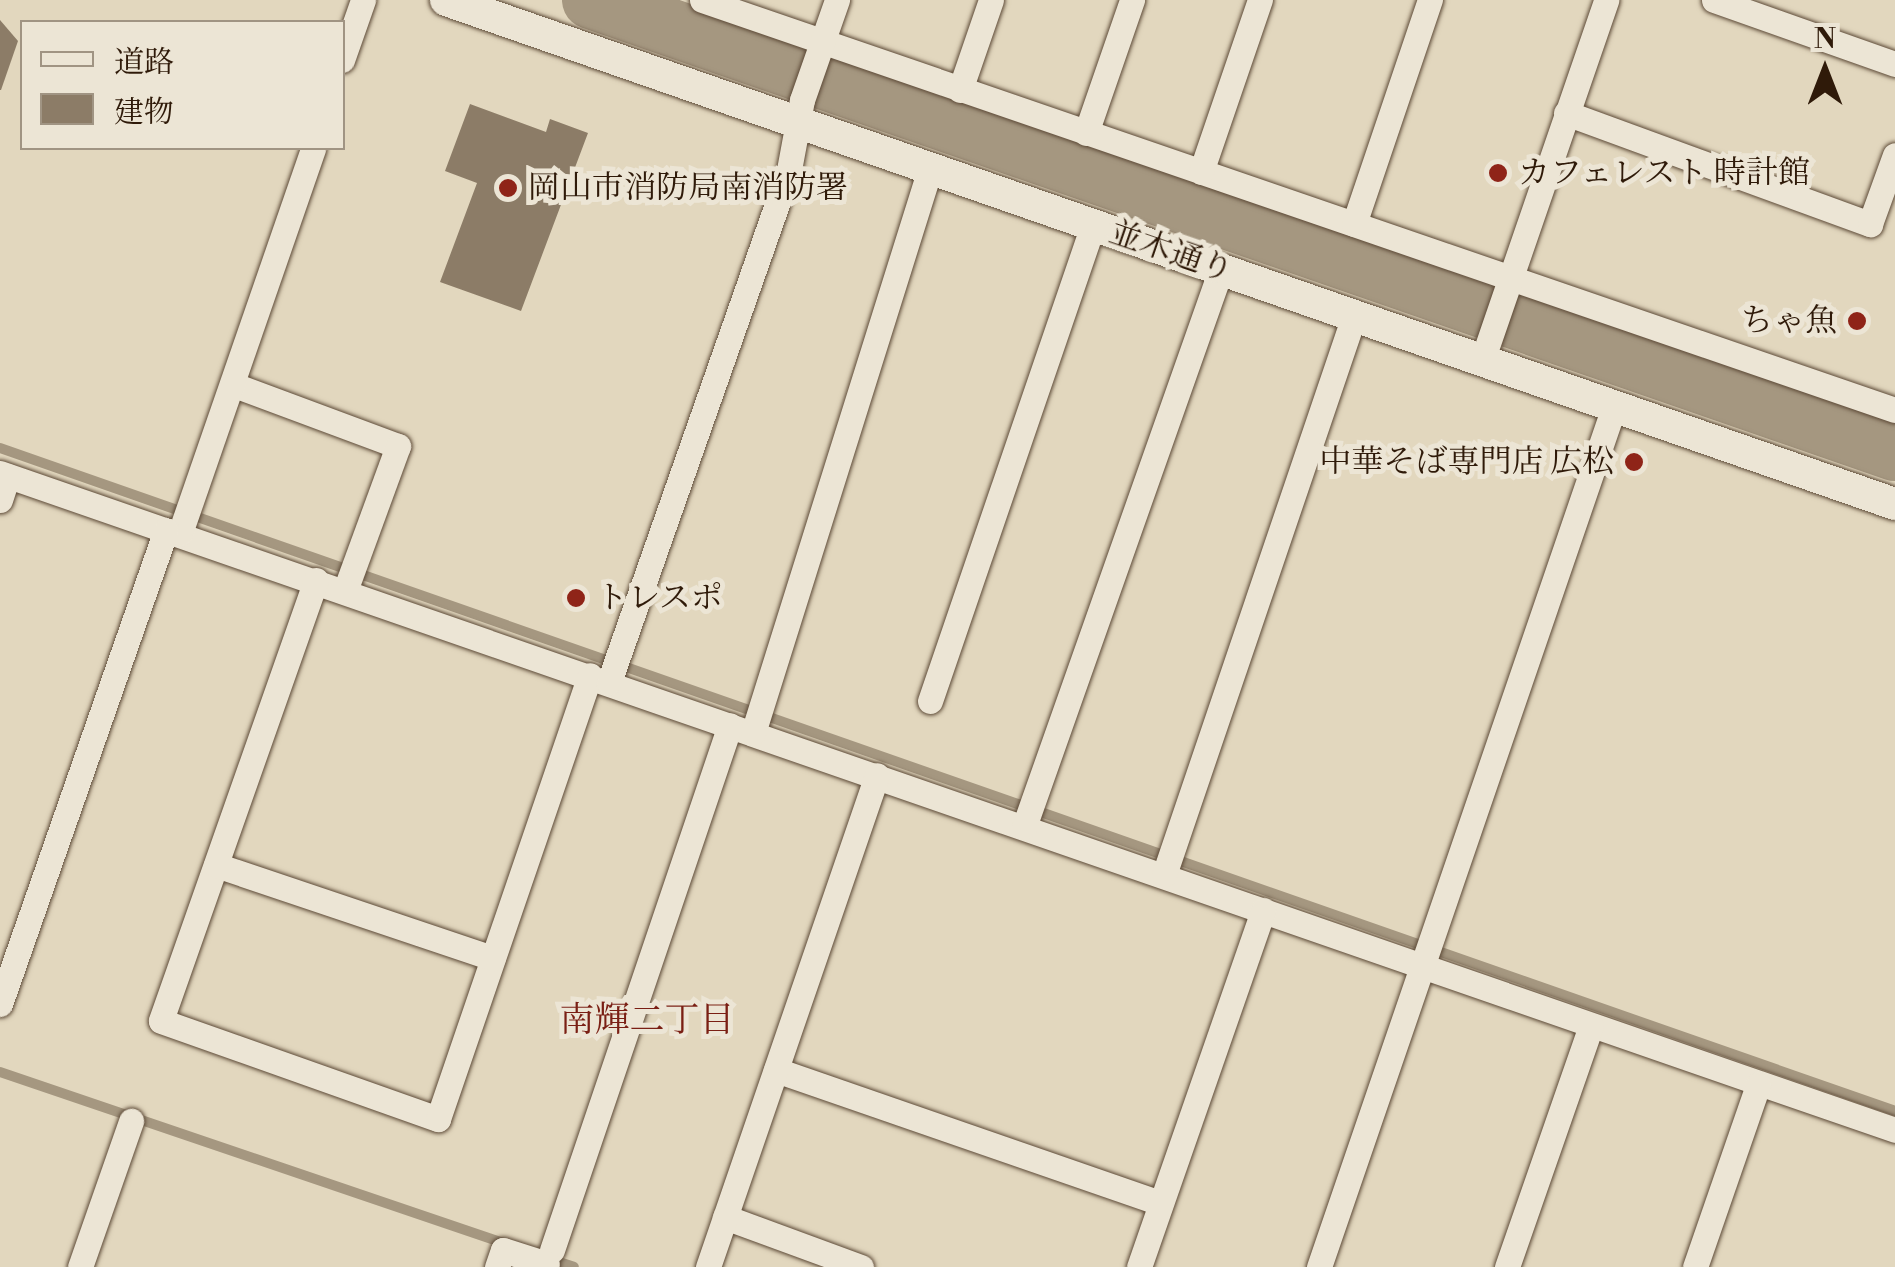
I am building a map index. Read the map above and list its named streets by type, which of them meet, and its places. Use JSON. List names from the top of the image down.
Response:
{
  "streets": {
    "street": ["並木通り"]
  },
  "districts": ["南輝二丁目"],
  "places": [
    "カフェレスト 時計館",
    "岡山市消防局南消防署",
    "ちゃ魚",
    "中華そば専門店 広松",
    "トレスポ"
  ],
  "legend": ["道路", "建物"],
  "north": "top"
}
